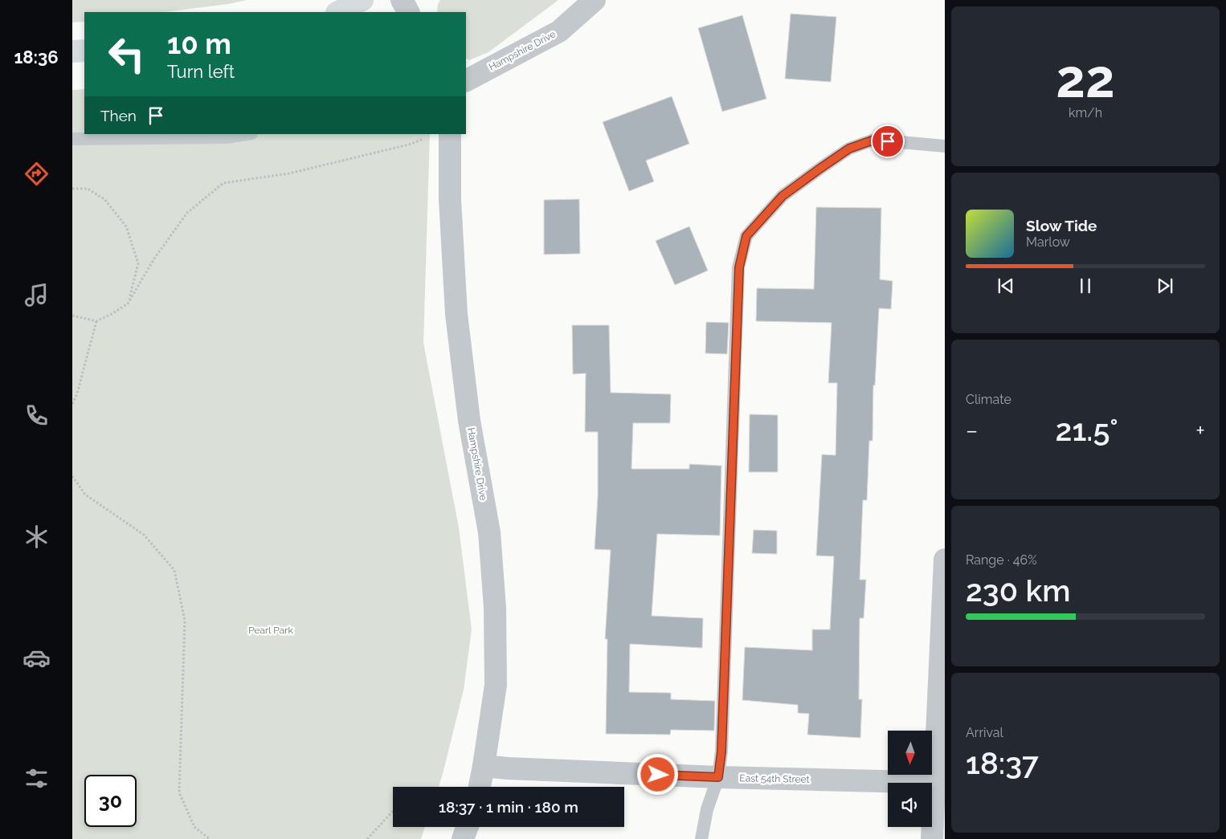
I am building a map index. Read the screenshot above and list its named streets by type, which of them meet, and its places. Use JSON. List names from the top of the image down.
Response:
{
  "streets": {
    "street": ["Hampshire Drive", "East 54th Street"]
  },
  "crossings": [
    ["Hampshire Drive", "East 54th Street"]
  ],
  "parks": ["Pearl Park"],
  "north": "bottom",
  "page": {
    "tabs": "18:36",
    "tile": [
      ["22", "km/h"],
      "Climate",
      ["Range · 46%", "230 km"],
      ["Arrival", "18:37"]
    ],
    "turn": ["10 m", "Turn left"],
    "then": "Then",
    "song": ["Slow Tide", "Marlow"],
    "heat": ["−", "21.5°", "+"],
    "limit": "30",
    "trip": "18:37 · 1 min · 180 m"
  }
}
